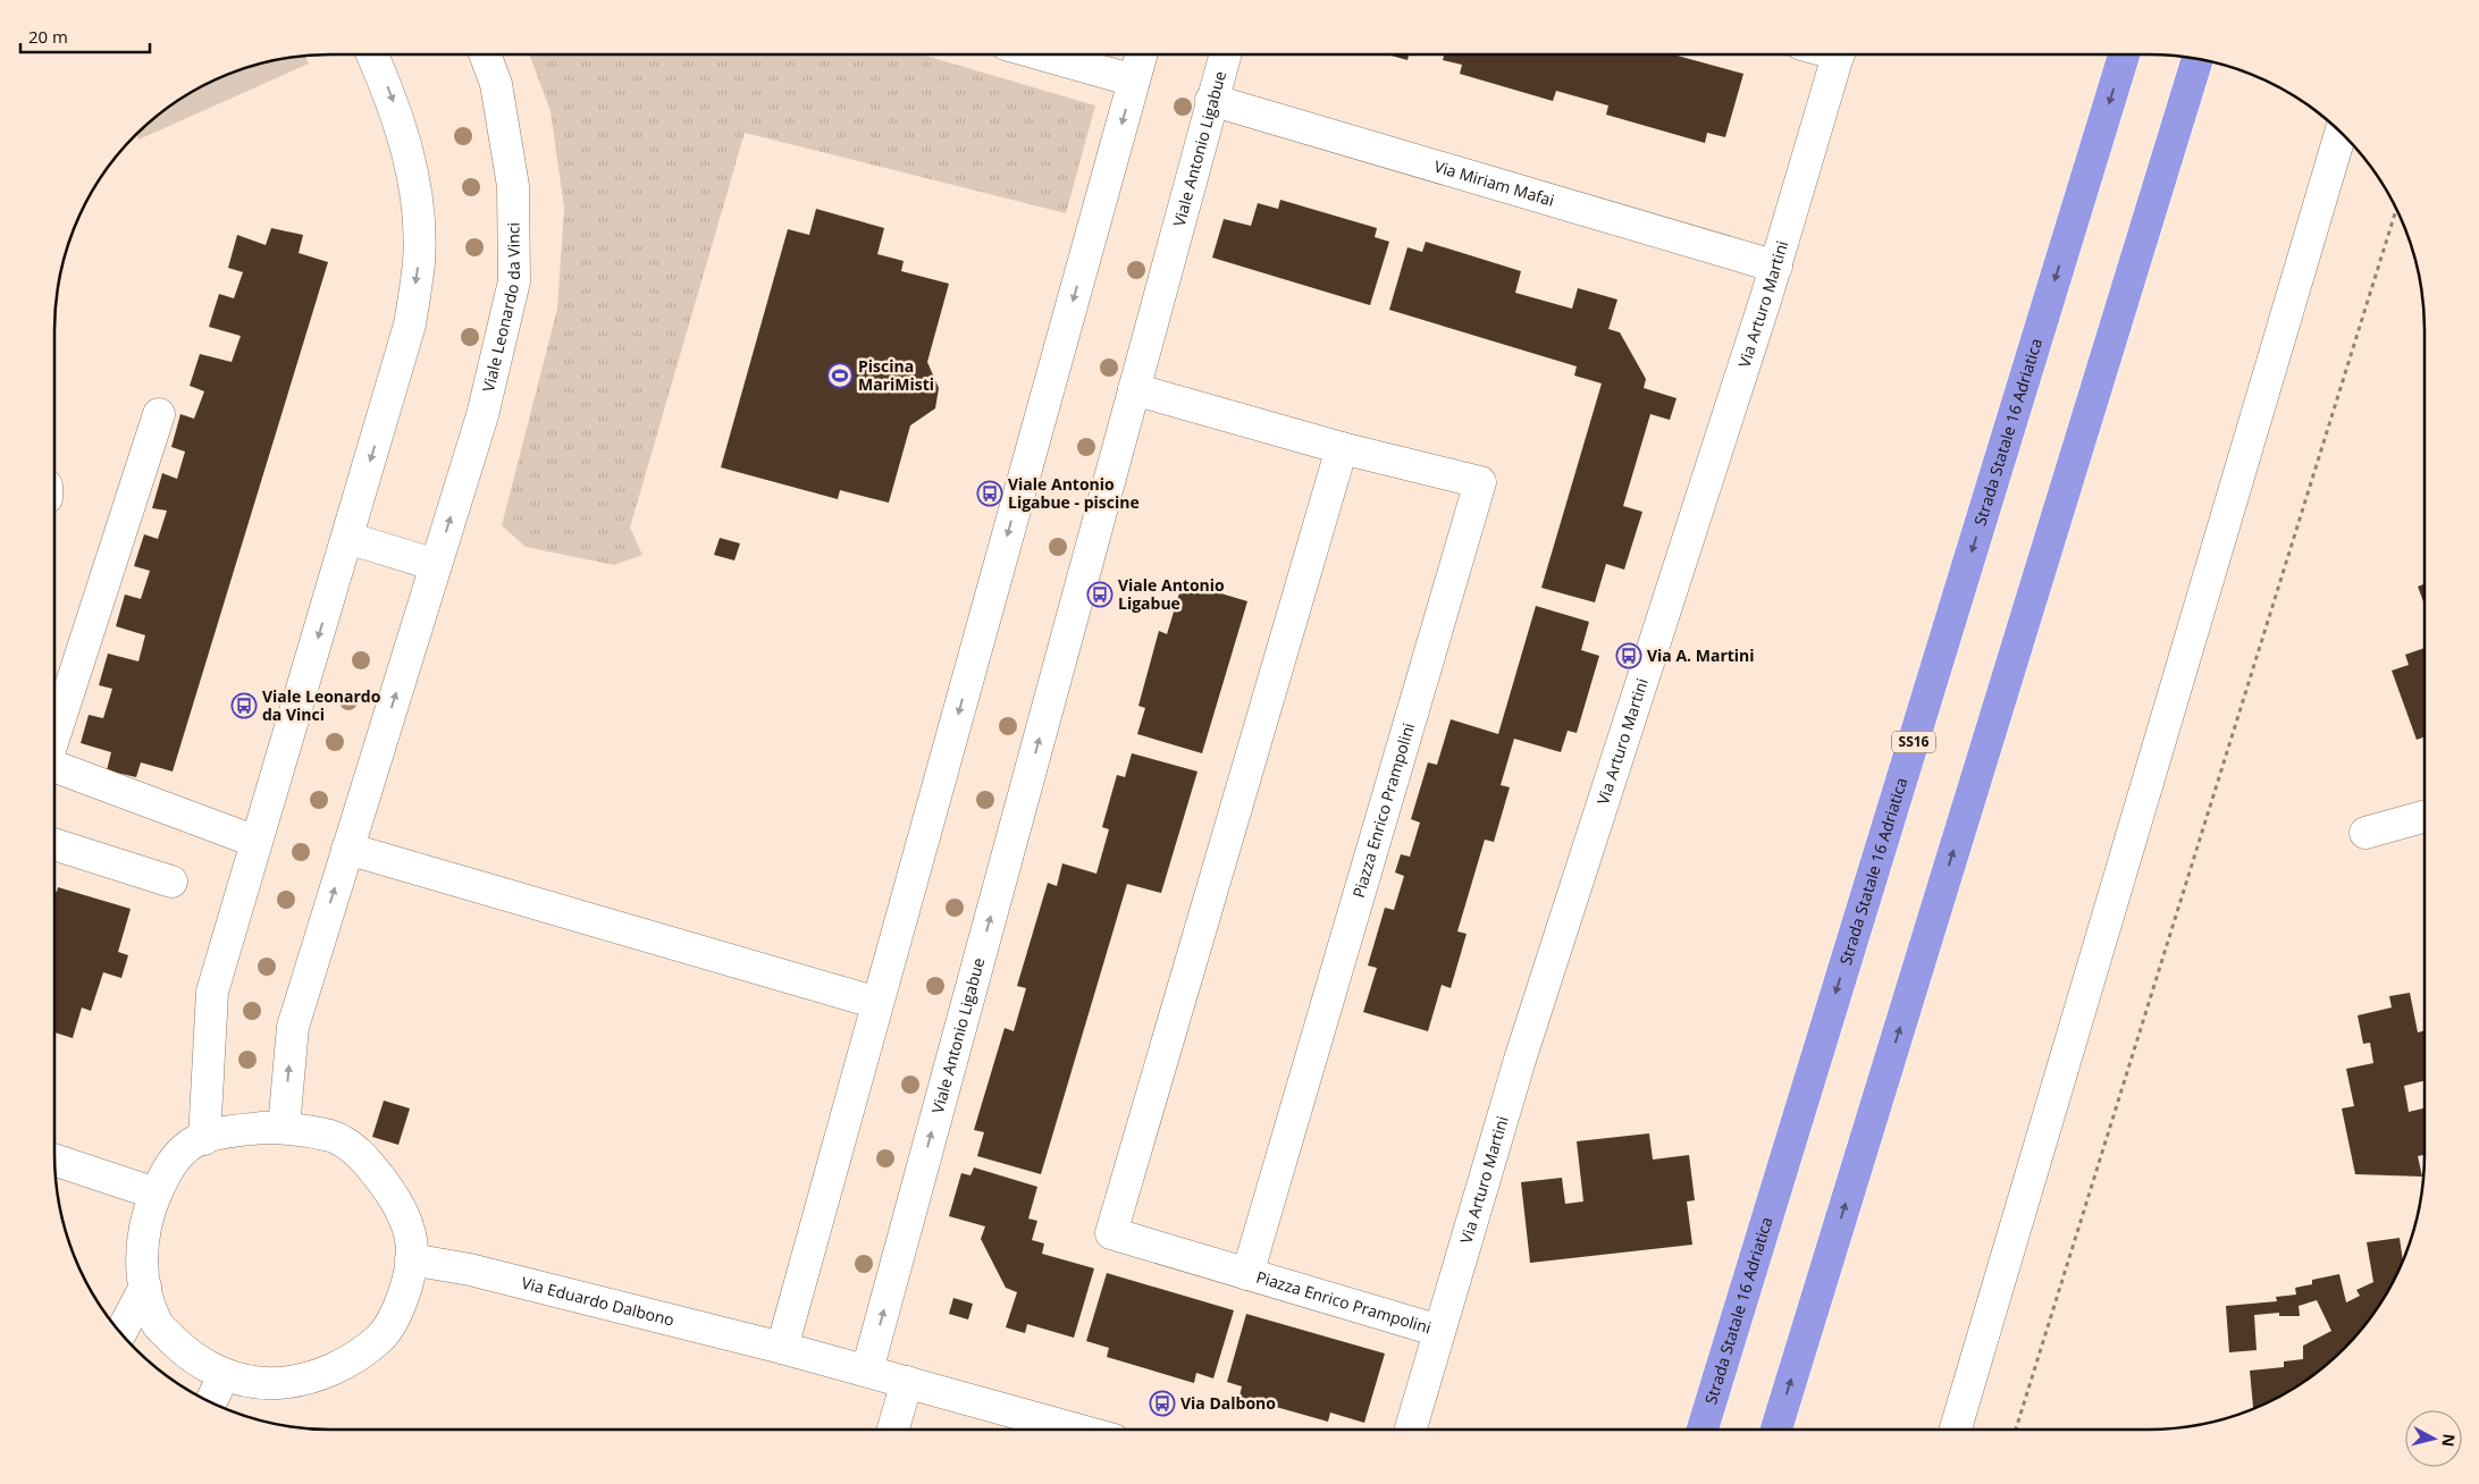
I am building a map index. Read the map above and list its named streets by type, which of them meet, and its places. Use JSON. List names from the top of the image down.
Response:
{
  "streets": {
    "highway": ["Strada Statale 16 Adriatica", "SS16"],
    "street": [
      "Viale Antonio Ligabue",
      "Via Miriam Mafai",
      "Via Arturo Martini",
      "Viale Leonardo da Vinci",
      "Piazza Enrico Prampolini",
      "Via Eduardo Dalbono"
    ]
  },
  "crossings": [
    ["Viale Antonio Ligabue", "Via Miriam Mafai"],
    ["Viale Antonio Ligabue", "Piazza Enrico Prampolini"],
    ["Viale Antonio Ligabue", "Via Eduardo Dalbono"],
    ["Via Miriam Mafai", "Via Arturo Martini"],
    ["Via Arturo Martini", "Piazza Enrico Prampolini"]
  ],
  "places": {
    "sports": ["Piscina MariMisti"],
    "bus stop": [
      "Viale Antonio Ligabue - piscine",
      "Viale Antonio Ligabue",
      "Via A. Martini",
      "Viale Leonardo da Vinci",
      "Via Dalbono"
    ]
  },
  "scale_bar": "20 m",
  "north": "right"
}
